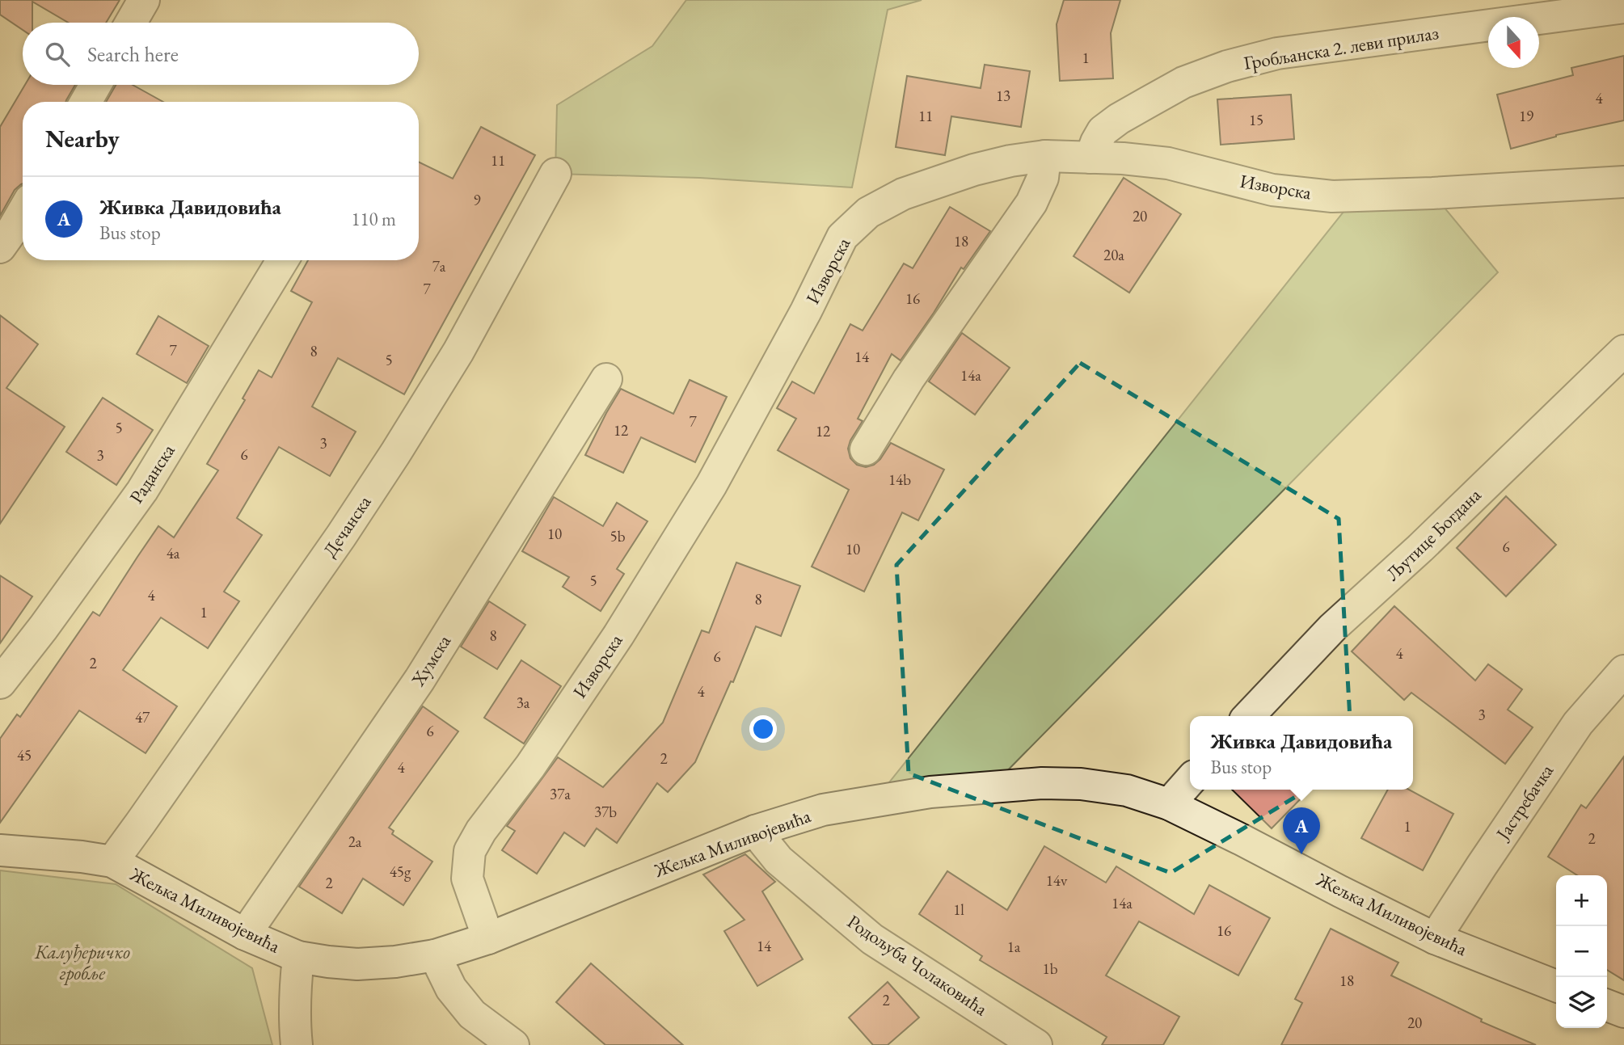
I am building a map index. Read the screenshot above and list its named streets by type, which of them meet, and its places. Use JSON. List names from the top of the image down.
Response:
{
  "streets": {
    "street": [
      "Гробљанска 2. леви прилаз",
      "Изворска",
      "Раданска",
      "Дечанска",
      "Љутице Богдана",
      "Хумска",
      "Јастребачка",
      "Жељка Миливојевића",
      "Родољуба Чолаковића"
    ]
  },
  "crossings": [
    ["Гробљанска 2. леви прилаз", "Изворска"],
    ["Изворска", "Жељка Миливојевића"],
    ["Дечанска", "Жељка Миливојевића"],
    ["Хумска", "Жељка Миливојевића"],
    ["Јастребачка", "Жељка Миливојевића"],
    ["Жељка Миливојевића", "Родољуба Чолаковића"]
  ],
  "parks": ["Калуђеричко гробље"],
  "house_numbers": [
    "1",
    "13",
    "4",
    "11",
    "19",
    "15",
    "11",
    "9",
    "20",
    "18",
    "20a",
    "7a",
    "7",
    "16",
    "7",
    "8",
    "14",
    "5",
    "14a",
    "7",
    "5",
    "12",
    "12",
    "3",
    "6",
    "3",
    "14b",
    "10",
    "5b",
    "6",
    "10",
    "4a",
    "5",
    "4",
    "8",
    "1",
    "8",
    "4",
    "6",
    "2",
    "4",
    "3a",
    "3",
    "47",
    "6",
    "45",
    "2",
    "4",
    "37a",
    "37b",
    "1",
    "2",
    "2a",
    "45g",
    "14v",
    "2",
    "14a",
    "1l",
    "16",
    "14",
    "1a",
    "1b",
    "18",
    "2",
    "20"
  ],
  "north": "bottom",
  "page": {
    "search": "Search here",
    "heading": "Nearby",
    "list": [
      {
        "mark": "A",
        "name": "Живка Давидовића",
        "note": "Bus stop",
        "value": "110 m"
      }
    ],
    "popup": ["Живка Давидовића", "Bus stop"],
    "pins": "A",
    "map_buttons": ["+", "−"]
  }
}
